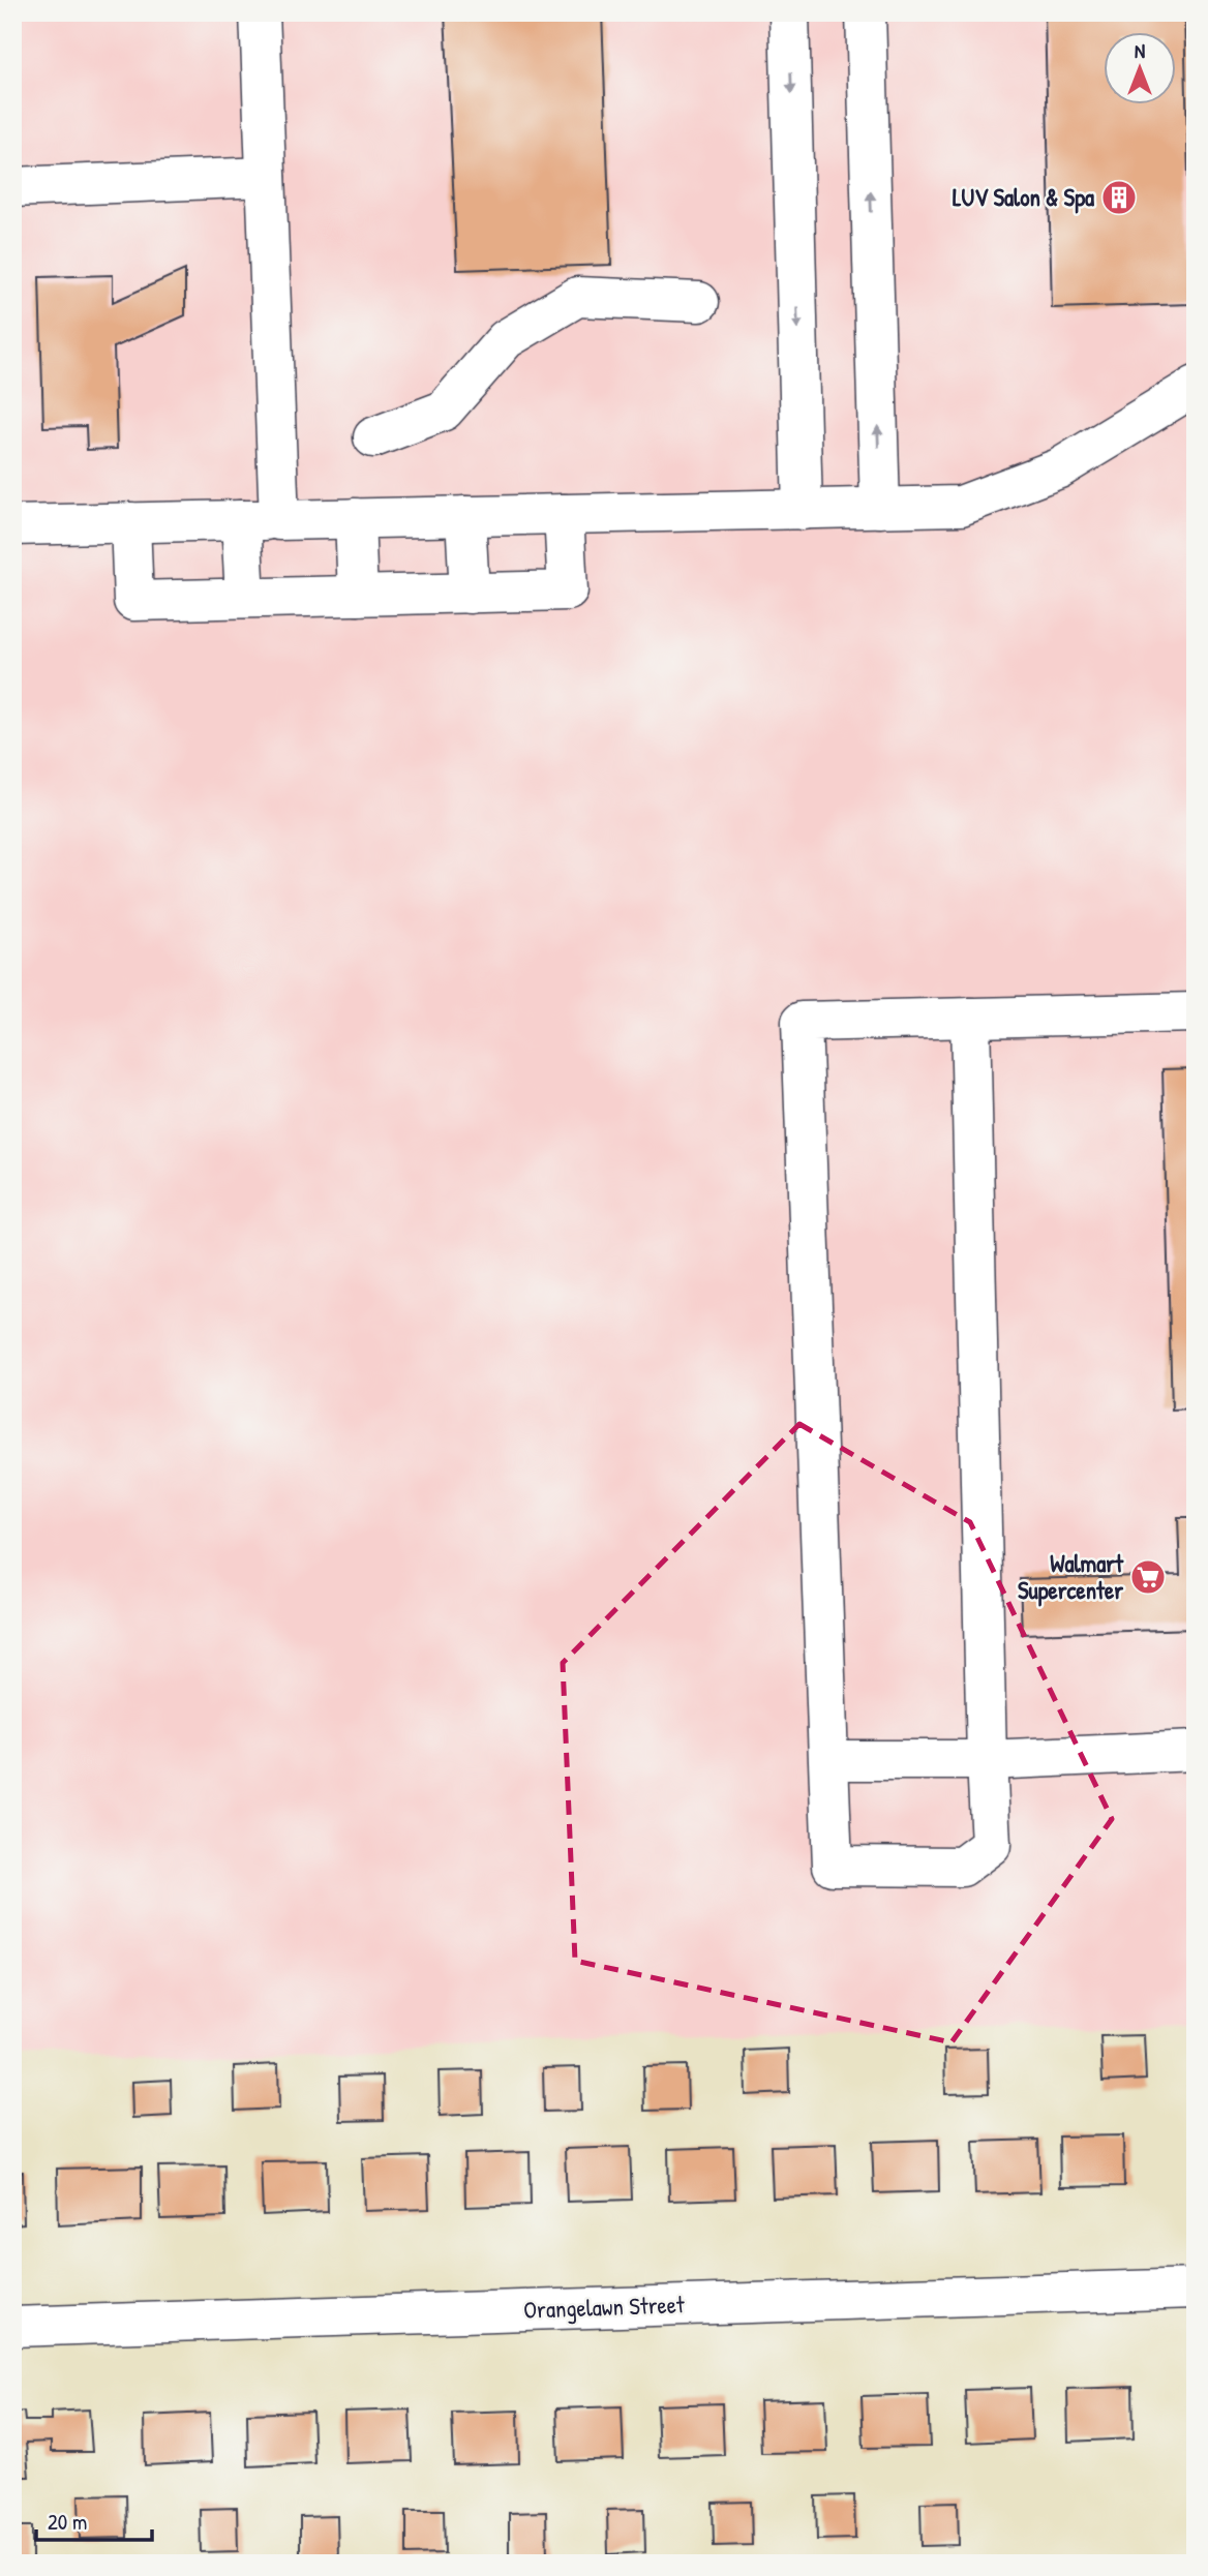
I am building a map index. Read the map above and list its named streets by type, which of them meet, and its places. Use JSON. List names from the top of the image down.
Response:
{
  "streets": {
    "street": ["Orangelawn Street"]
  },
  "places": {
    "building": ["LUV Salon & Spa"],
    "supermarket": ["Walmart Supercenter"]
  },
  "scale_bar": "20 m",
  "north": "top"
}
